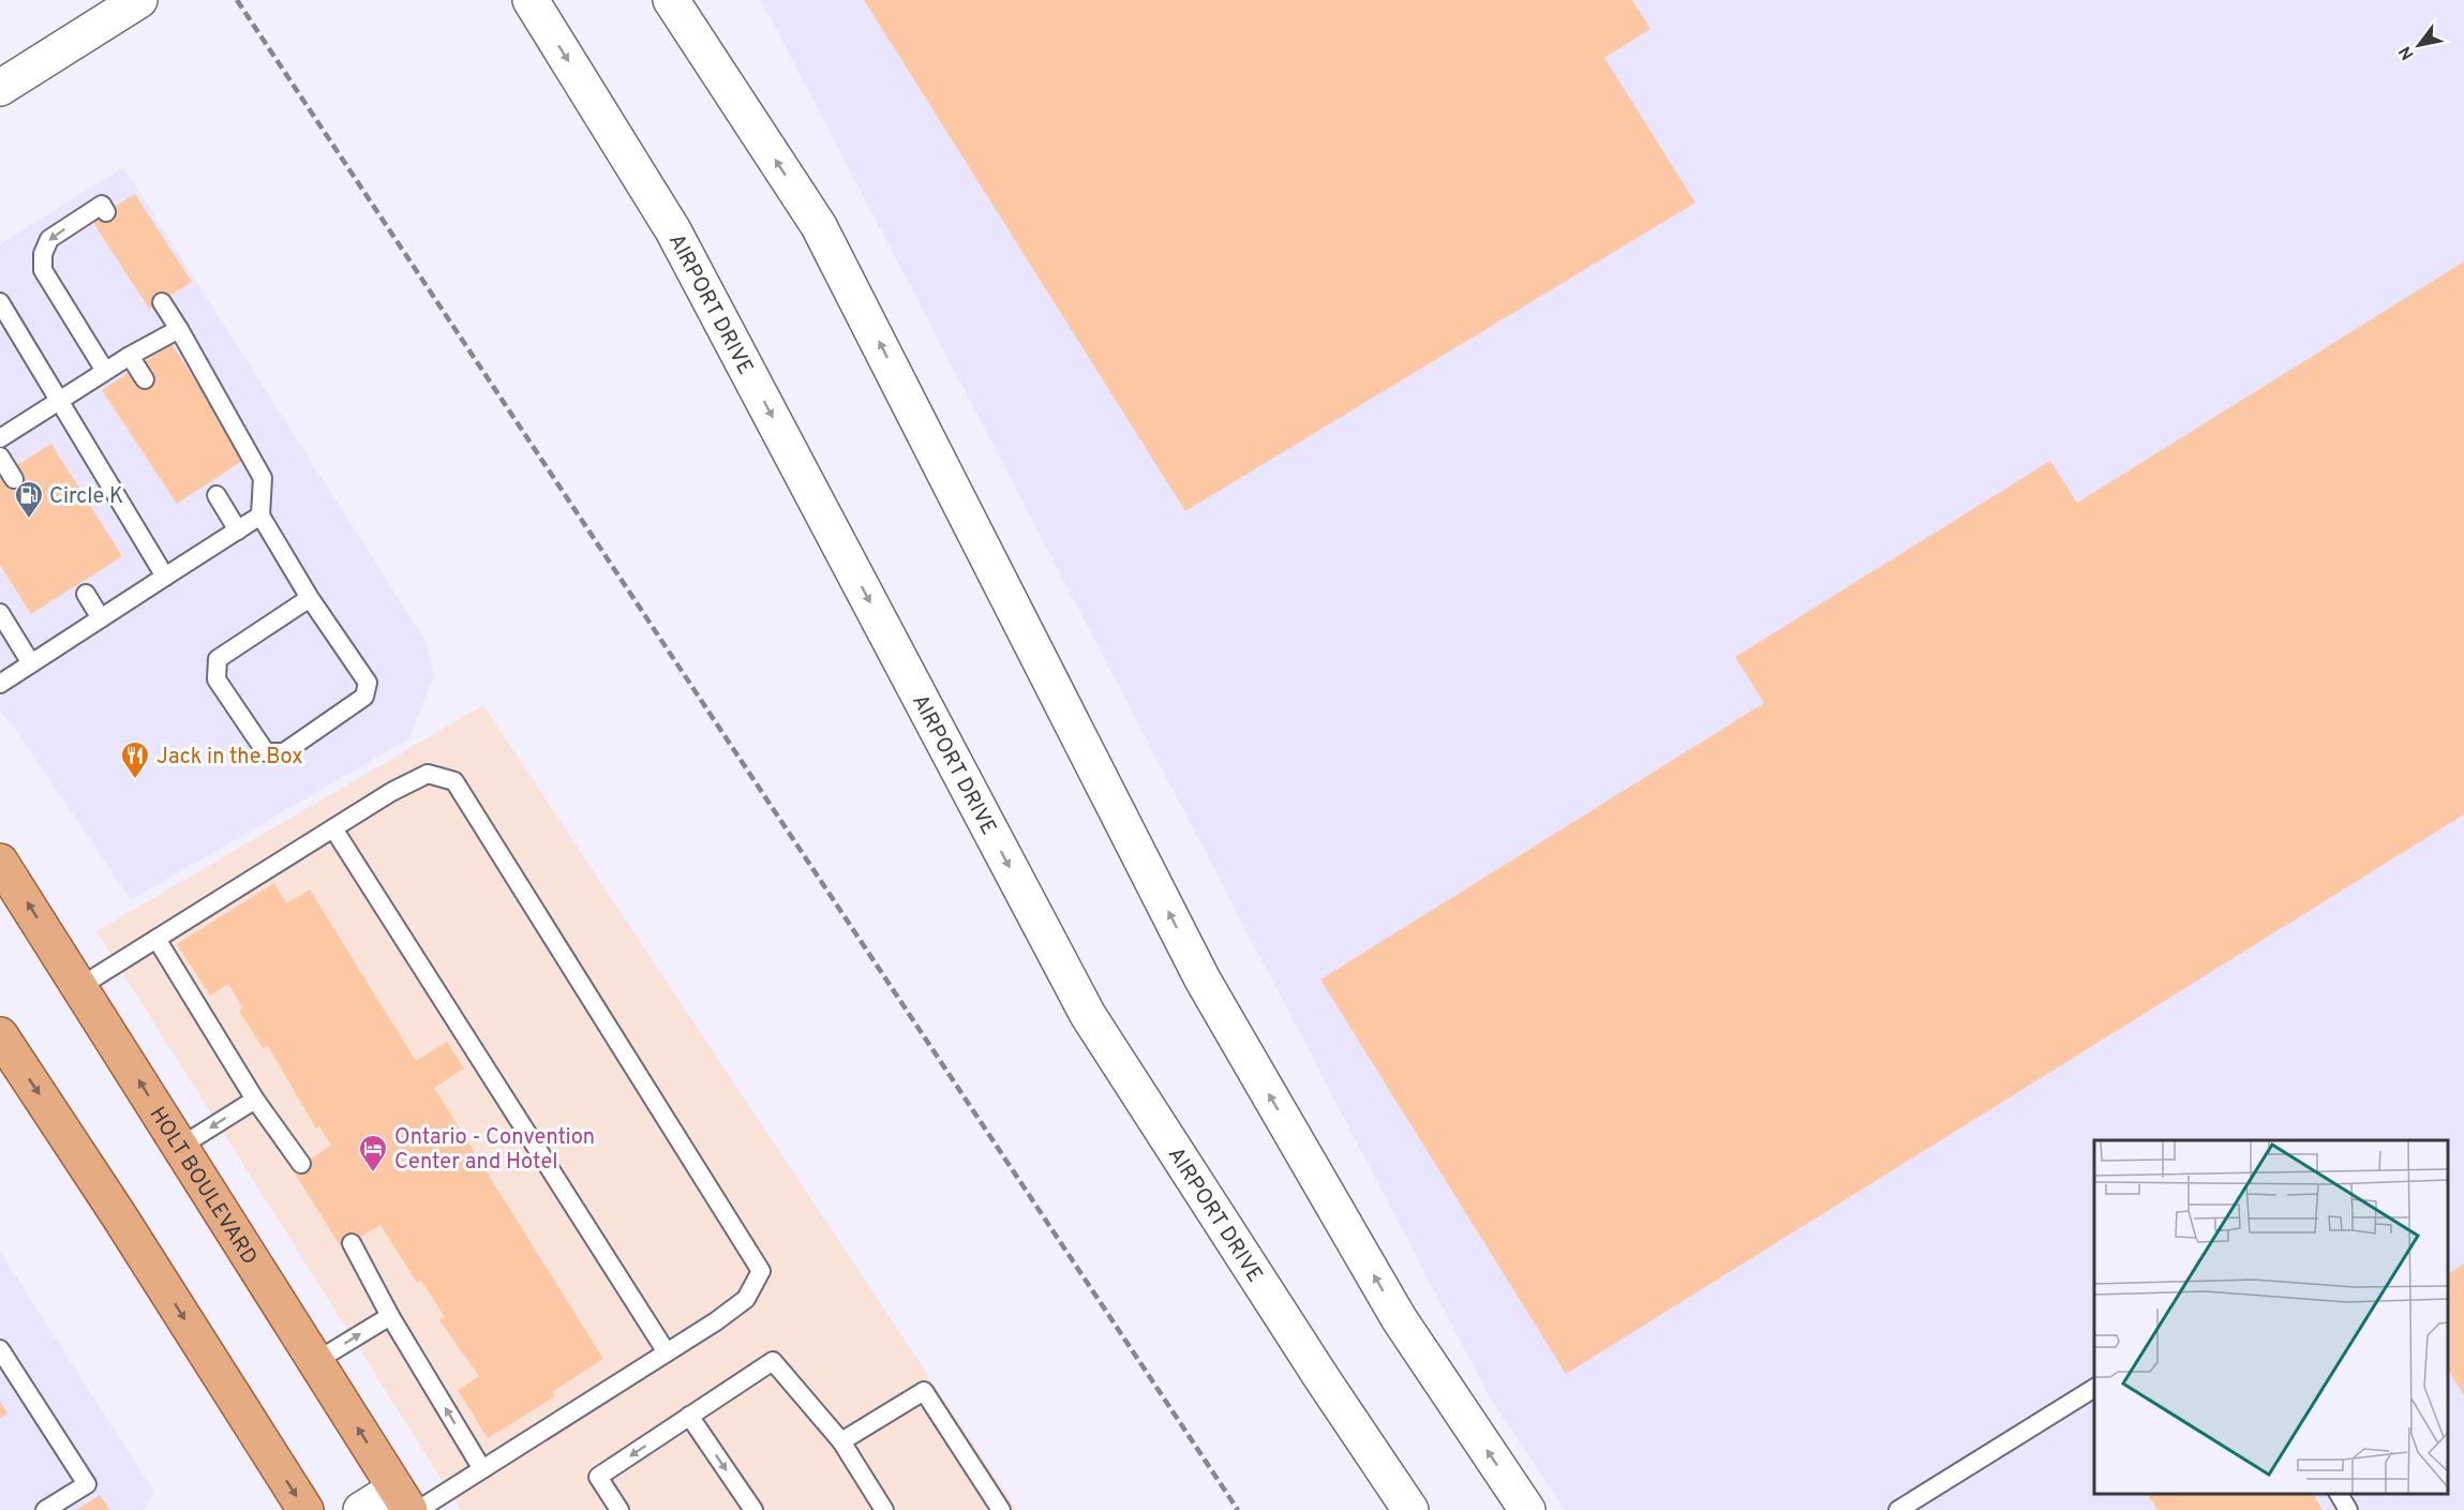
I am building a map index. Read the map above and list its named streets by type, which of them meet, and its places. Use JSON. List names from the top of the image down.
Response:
{
  "streets": {
    "main road": ["AIRPORT DRIVE", "HOLT BOULEVARD"]
  },
  "places": {
    "fuel station": ["Circle K"],
    "restaurant": ["Jack in the Box"],
    "hotel": ["Ontario - Convention Center and Hotel"]
  },
  "north": "bottom left"
}
